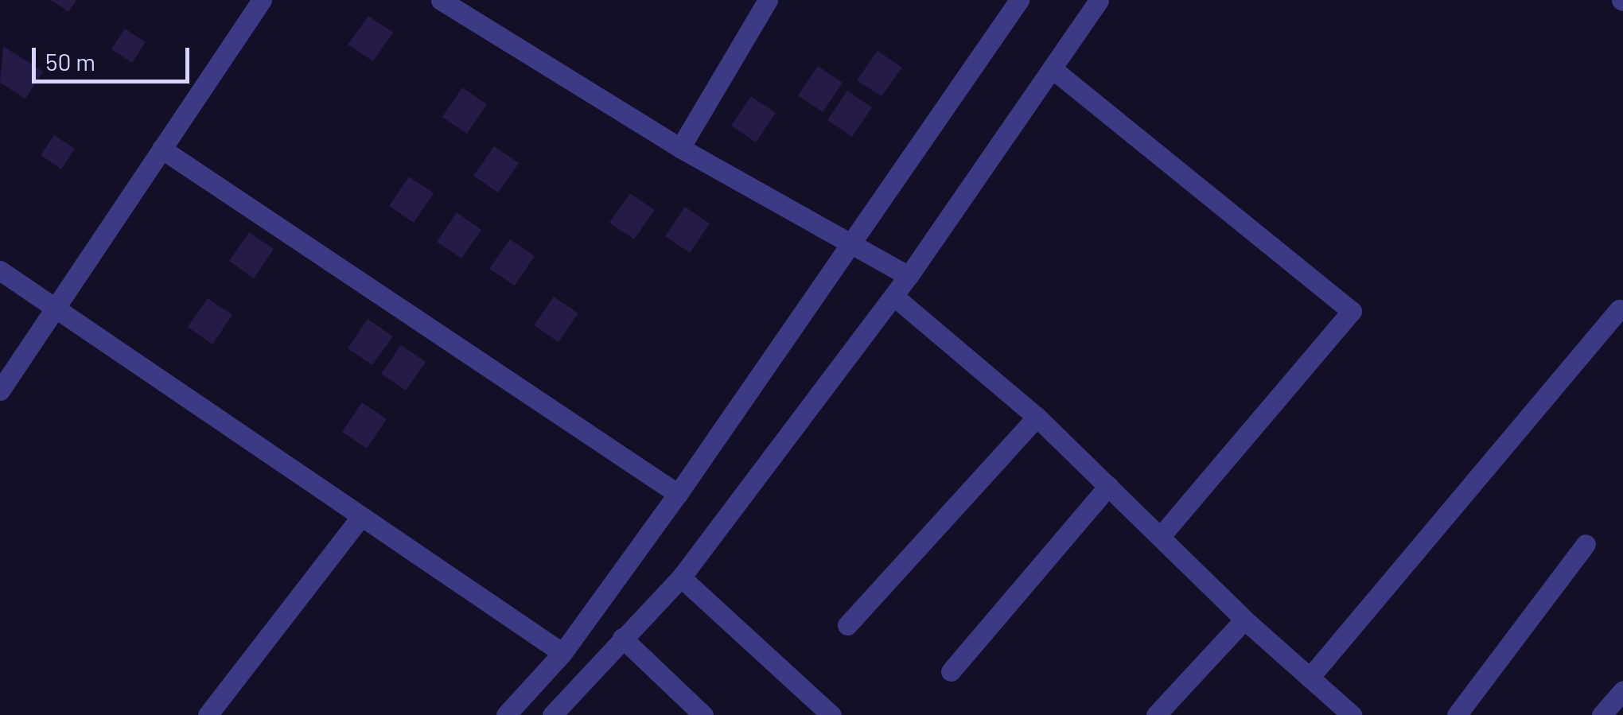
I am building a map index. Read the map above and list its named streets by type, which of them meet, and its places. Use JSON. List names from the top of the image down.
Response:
{
  "scale_bar": "50 m"
}
